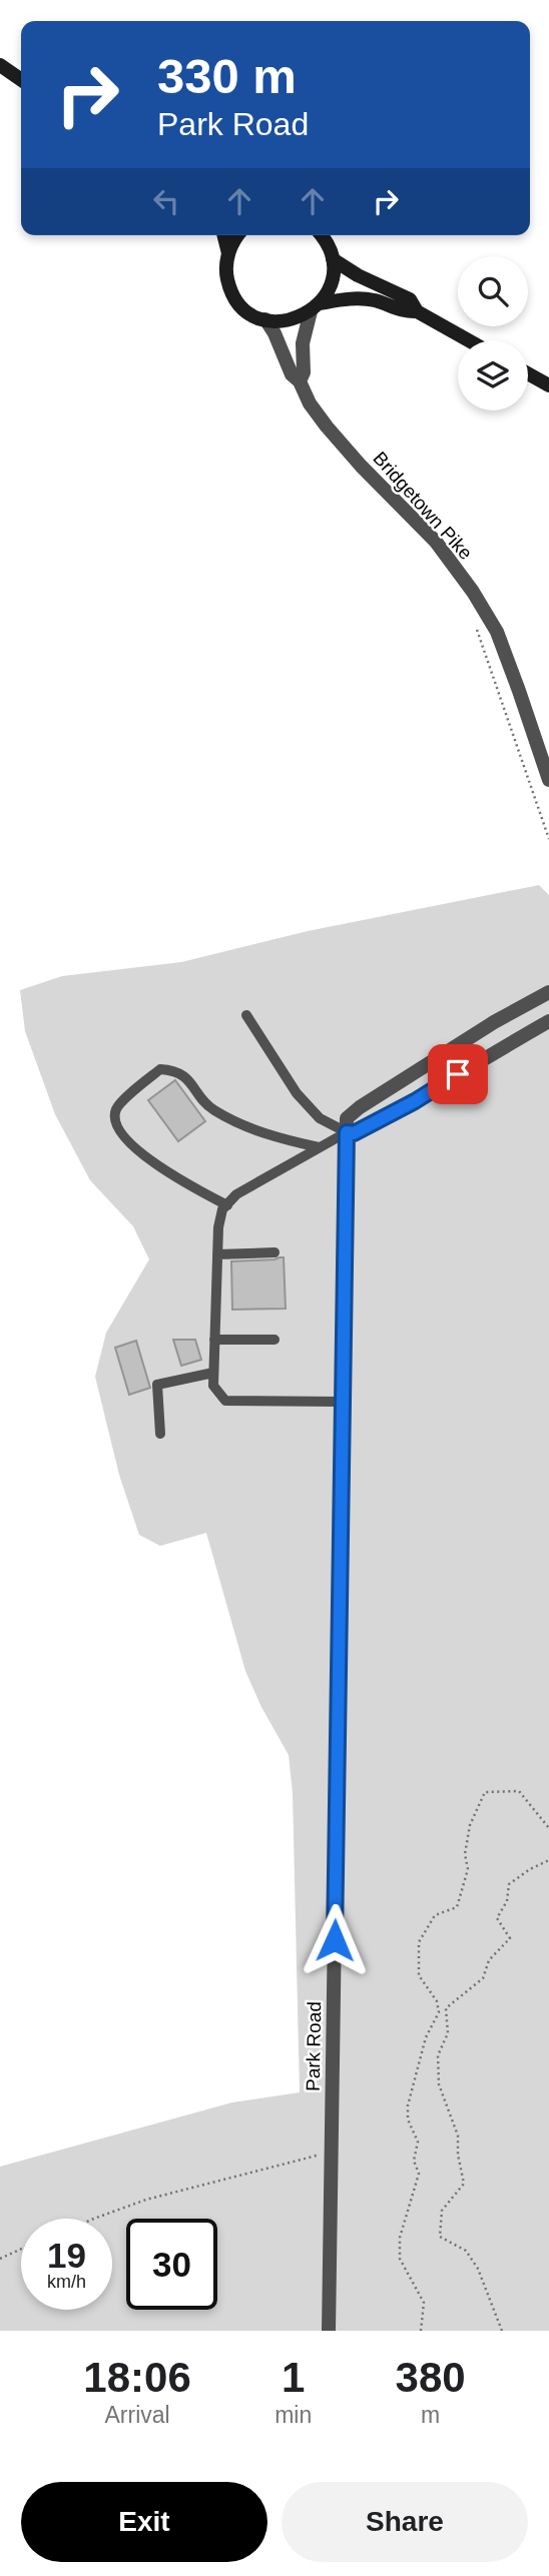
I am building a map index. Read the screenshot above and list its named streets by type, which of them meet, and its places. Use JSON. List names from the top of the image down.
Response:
{
  "streets": {
    "street": ["Bridgetown Pike", "Park Road"]
  },
  "page": {
    "turn": ["330 m", "Park Road"],
    "speed": "19 km/h",
    "limit": "30",
    "eta": [
      "18:06",
      "Arrival",
      "1",
      "min",
      "380",
      "m"
    ],
    "buttons": ["Exit", "Share"]
  }
}
